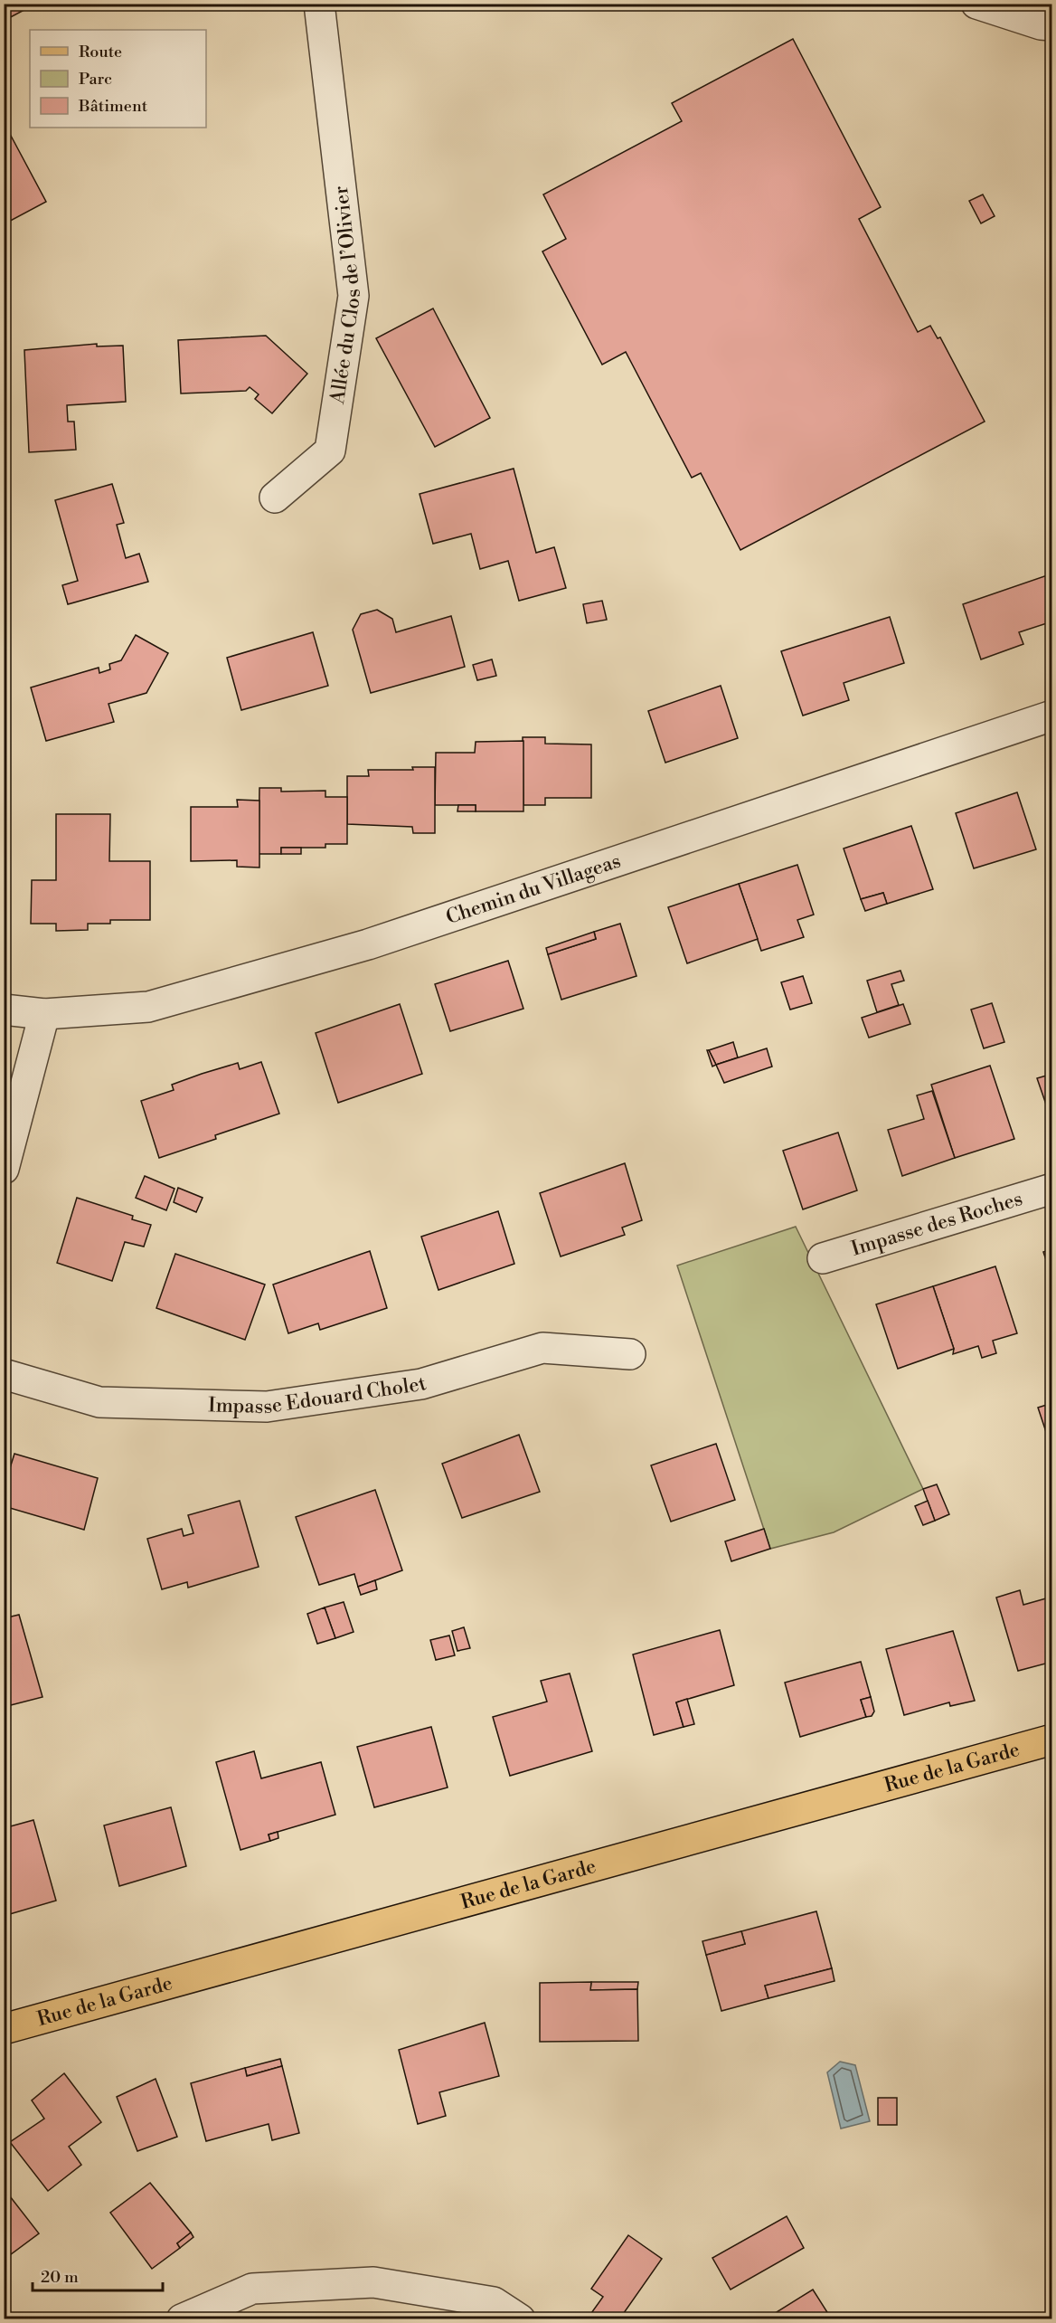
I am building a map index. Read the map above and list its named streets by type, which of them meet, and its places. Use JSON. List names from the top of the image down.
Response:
{
  "streets": {
    "main road": ["Rue de la Garde"],
    "street": [
      "Allée du Clos de l’Olivier",
      "Chemin du Villageas",
      "Impasse des Roches",
      "Impasse Edouard Cholet"
    ]
  },
  "legend": ["Route", "Parc", "Bâtiment"],
  "scale_bar": "20 m"
}
